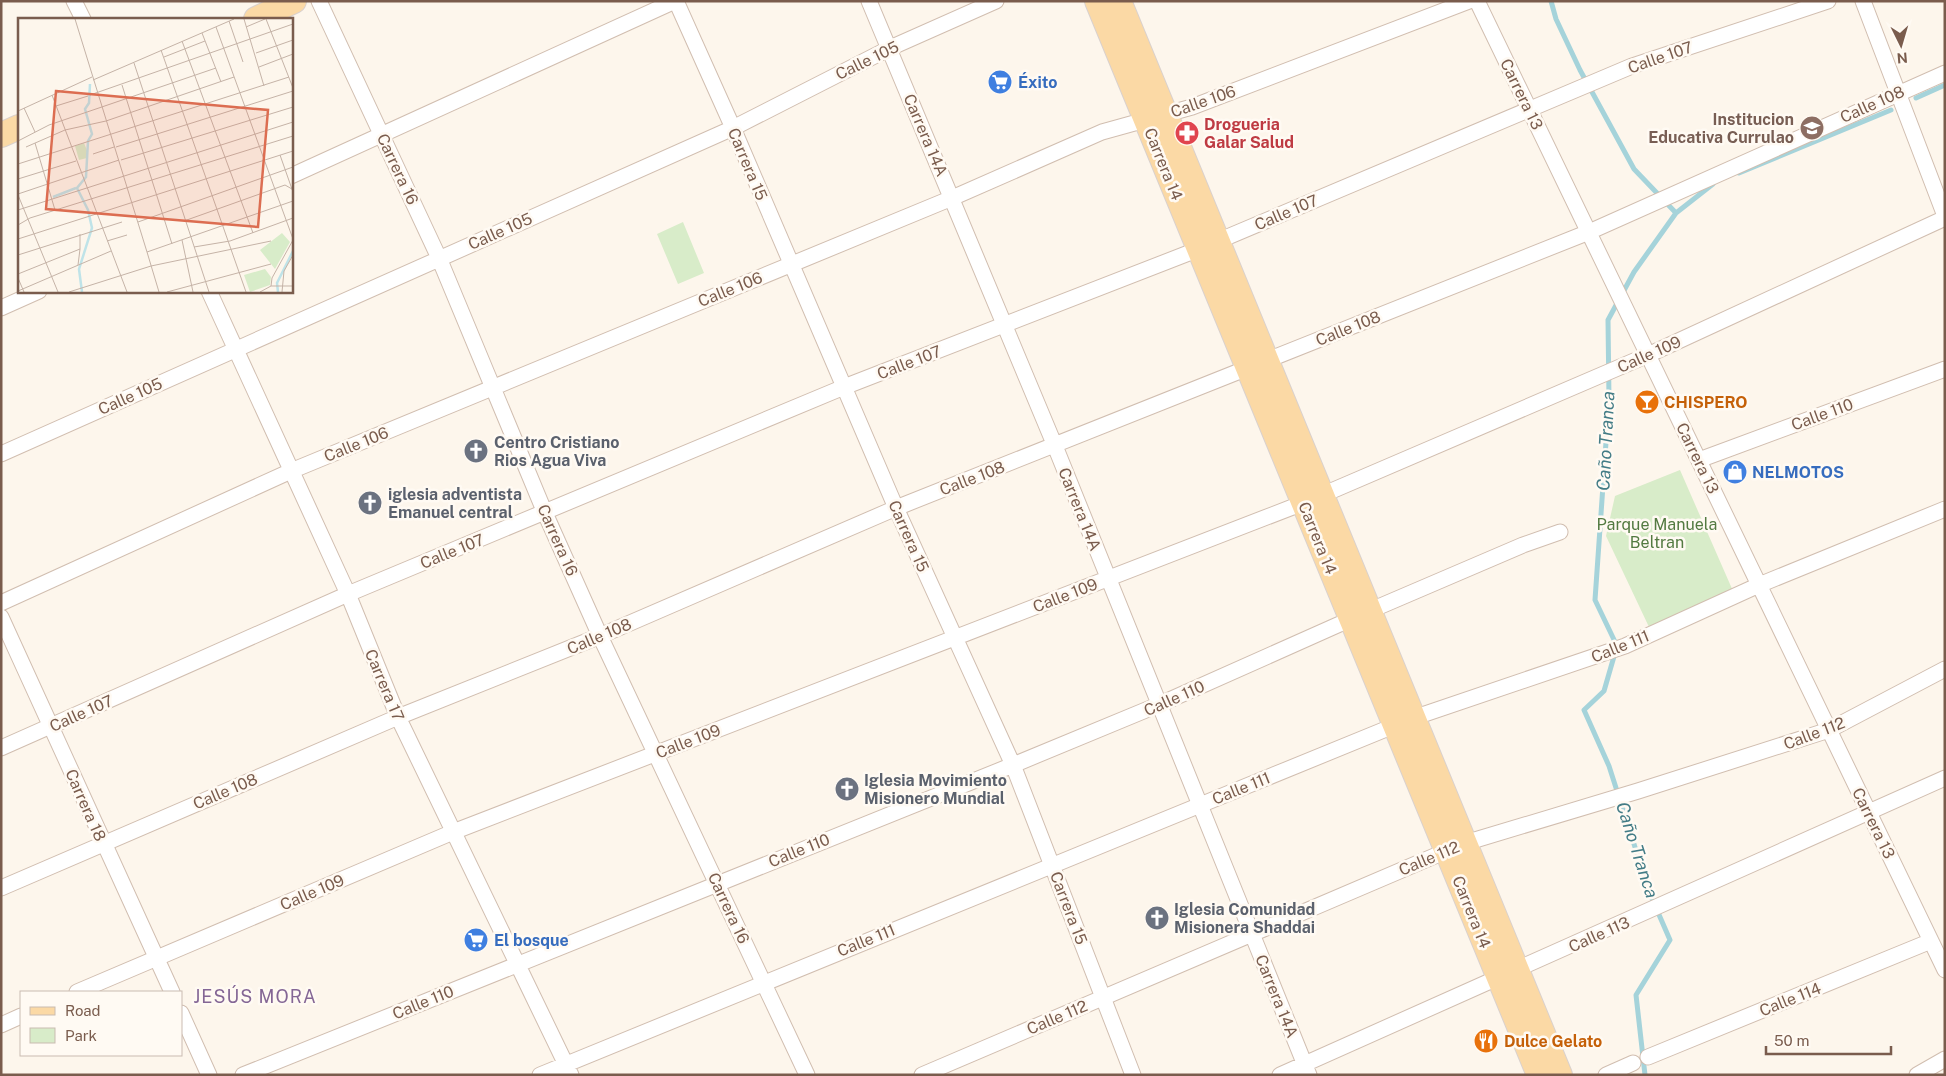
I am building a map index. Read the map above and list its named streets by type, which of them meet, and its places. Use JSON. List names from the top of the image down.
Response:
{
  "streets": {
    "main road": ["Carrera 14"],
    "street": [
      "Calle 107",
      "Calle 105",
      "Carrera 13",
      "Calle 106",
      "Calle 108",
      "Carrera 14A",
      "Carrera 15",
      "Carrera 16",
      "Calle 109",
      "Calle 110",
      "Calle 111",
      "Carrera 17",
      "Calle 112",
      "Carrera 18",
      "Calle 113",
      "Calle 114"
    ]
  },
  "crossings": [
    ["Calle 107", "Carrera 13"],
    ["Calle 107", "Carrera 14A"],
    ["Calle 107", "Carrera 15"],
    ["Calle 107", "Carrera 14"],
    ["Calle 107", "Carrera 16"],
    ["Calle 107", "Carrera 17"],
    ["Calle 107", "Carrera 18"],
    ["Calle 105", "Carrera 14A"],
    ["Calle 105", "Carrera 15"],
    ["Calle 105", "Carrera 16"],
    ["Calle 105", "Carrera 17"],
    ["Carrera 13", "Calle 108"],
    ["Carrera 13", "Calle 109"],
    ["Carrera 13", "Calle 110"],
    ["Carrera 13", "Calle 111"],
    ["Carrera 13", "Calle 112"],
    ["Carrera 13", "Calle 113"],
    ["Carrera 13", "Calle 114"],
    ["Calle 106", "Carrera 14A"],
    ["Calle 106", "Carrera 15"],
    ["Calle 106", "Carrera 14"],
    ["Calle 106", "Carrera 16"],
    ["Calle 106", "Carrera 17"],
    ["Calle 108", "Carrera 14A"],
    ["Calle 108", "Carrera 15"],
    ["Calle 108", "Carrera 14"],
    ["Calle 108", "Carrera 16"],
    ["Calle 108", "Carrera 17"],
    ["Calle 108", "Carrera 18"],
    ["Carrera 14A", "Calle 109"],
    ["Carrera 14A", "Calle 110"],
    ["Carrera 14A", "Calle 111"],
    ["Carrera 14A", "Calle 112"],
    ["Carrera 14A", "Calle 113"],
    ["Carrera 15", "Calle 109"],
    ["Carrera 15", "Calle 110"],
    ["Carrera 15", "Calle 111"],
    ["Carrera 15", "Calle 112"],
    ["Carrera 14", "Calle 109"],
    ["Carrera 14", "Calle 110"],
    ["Carrera 14", "Calle 111"],
    ["Carrera 14", "Calle 112"],
    ["Carrera 14", "Calle 113"],
    ["Carrera 16", "Calle 109"],
    ["Carrera 16", "Calle 110"],
    ["Carrera 16", "Calle 111"],
    ["Calle 109", "Carrera 17"],
    ["Calle 109", "Carrera 18"],
    ["Calle 110", "Carrera 17"],
    ["Calle 111", "Carrera 17"]
  ],
  "districts": ["JESÚS MORA"],
  "water": ["Caño Tranca"],
  "parks": ["Parque Manuela Beltran"],
  "places": {
    "supermarket": ["Éxito", "El bosque"],
    "school or university": ["Institucion Educativa Currulao"],
    "pharmacy": ["Drogueria Galar Salud"],
    "bar": ["CHISPERO"],
    "church": [
      "Centro Cristiano Rios Agua Viva",
      "iglesia adventista Emanuel central",
      "Iglesia Movimiento Misionero Mundial",
      "Iglesia Comunidad Misionera Shaddai"
    ],
    "shop": ["NELMOTOS"],
    "restaurant": ["Dulce Gelato"]
  },
  "legend": ["Road", "Park"],
  "scale_bar": "50 m",
  "north": "bottom"
}
